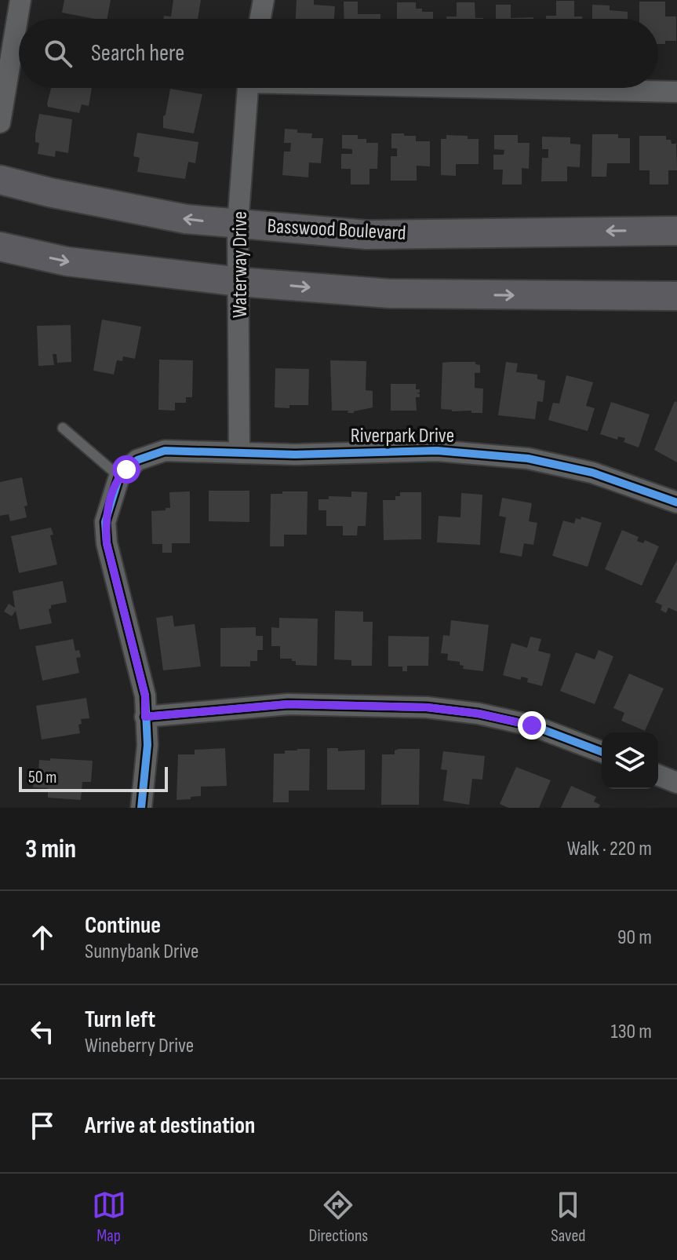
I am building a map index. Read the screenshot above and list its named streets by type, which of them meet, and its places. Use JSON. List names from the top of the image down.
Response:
{
  "streets": {
    "main road": ["Basswood Boulevard"],
    "street": ["Waterway Drive", "Riverpark Drive"]
  },
  "crossings": [
    ["Basswood Boulevard", "Waterway Drive"],
    ["Waterway Drive", "Riverpark Drive"]
  ],
  "scale_bar": "50 m",
  "page": {
    "search": "Search here",
    "scale": "50 m",
    "heading": ["3 min", "Walk · 220 m"],
    "list": [
      ["Continue", "Sunnybank Drive", "90 m"],
      ["Turn left", "Wineberry Drive", "130 m"],
      "Arrive at destination"
    ],
    "nav": ["Map", "Directions", "Saved"]
  }
}
